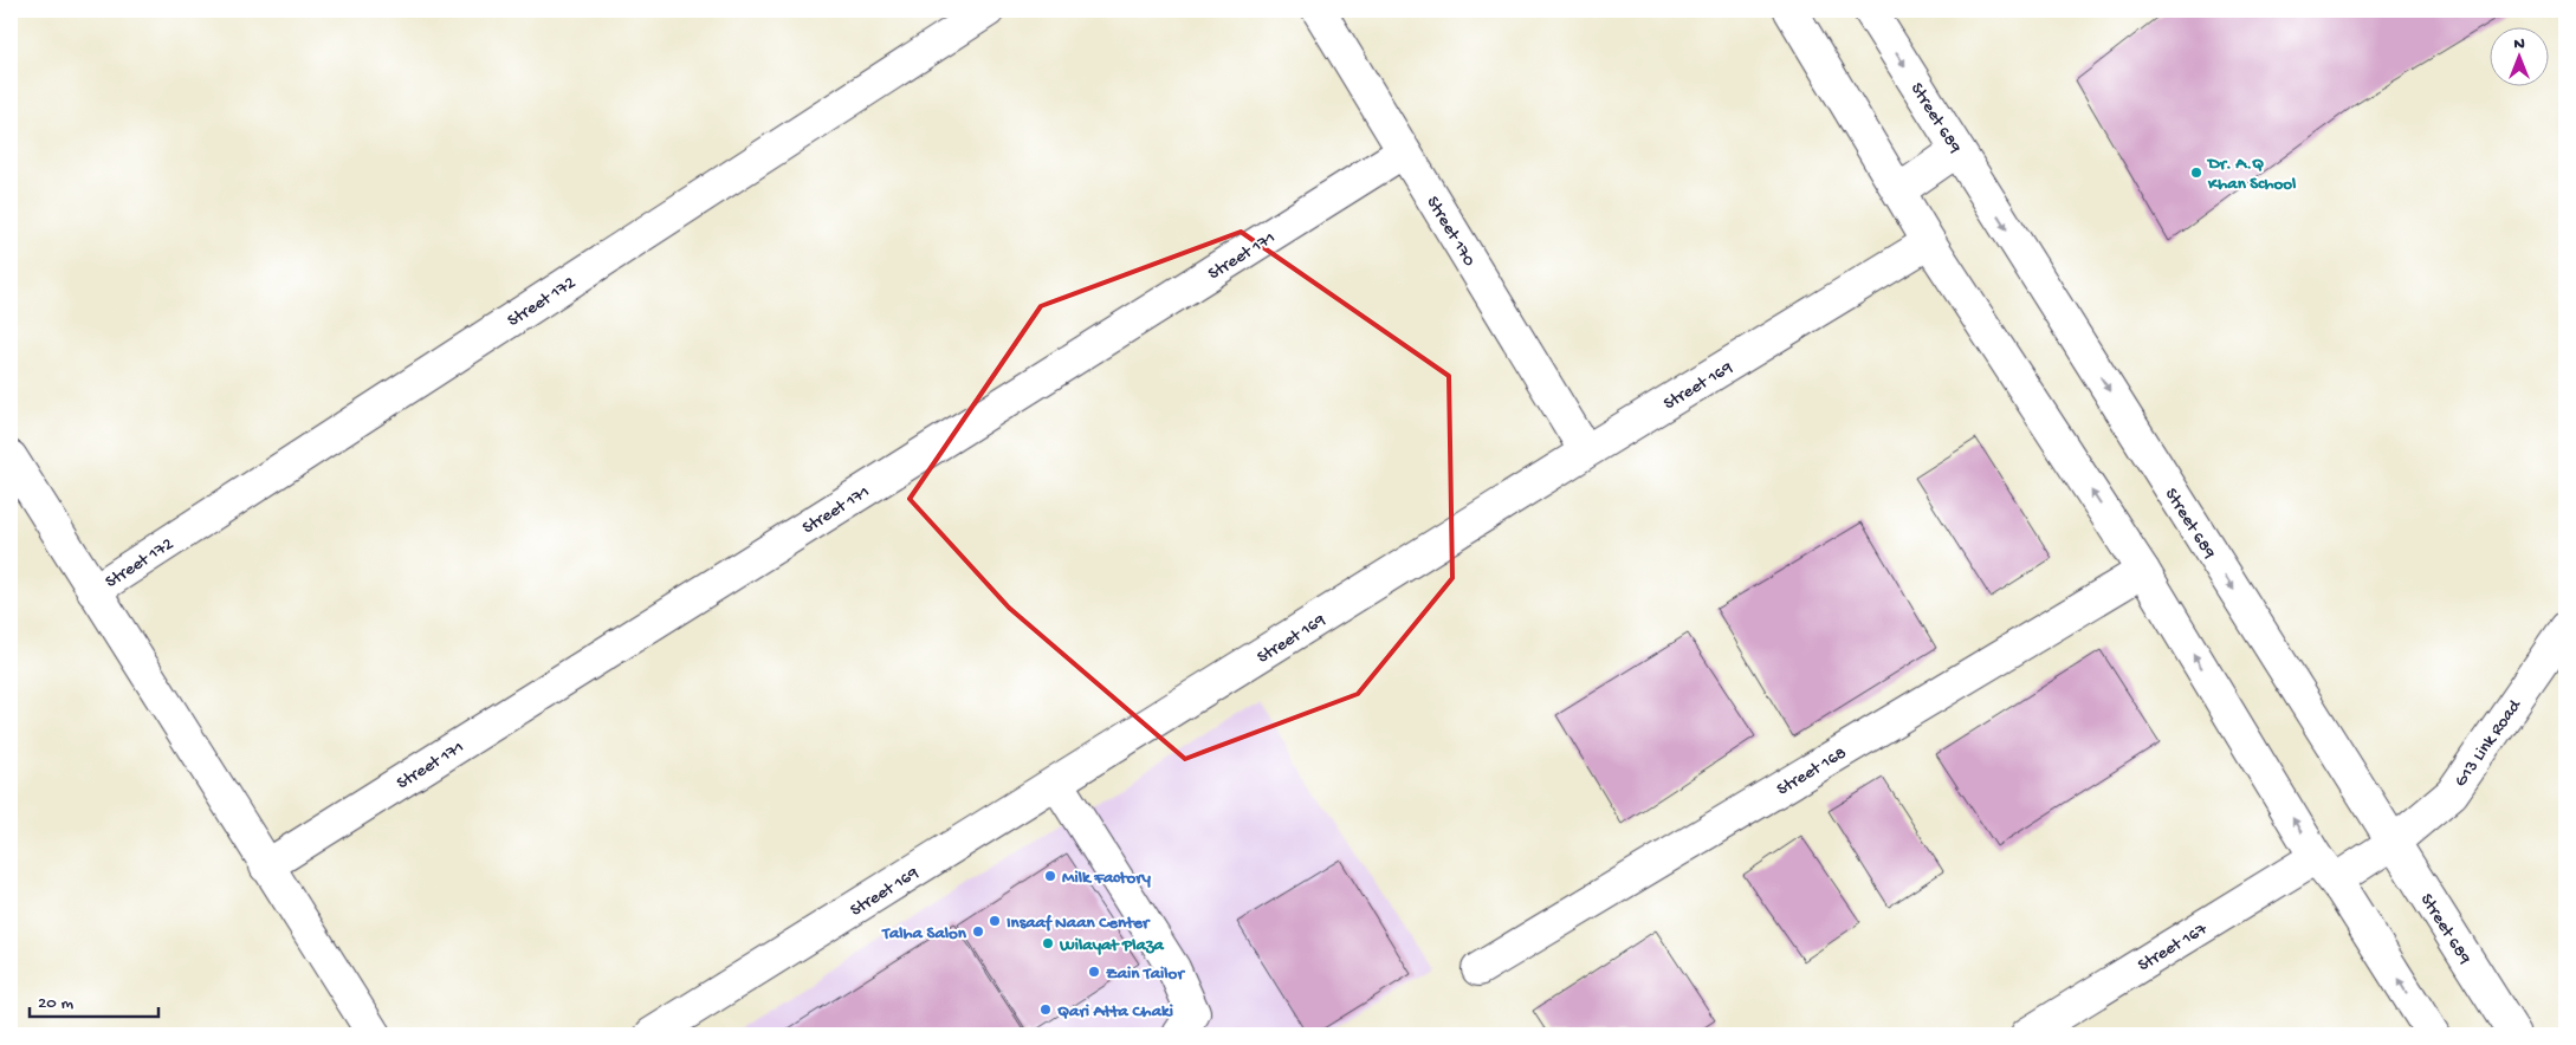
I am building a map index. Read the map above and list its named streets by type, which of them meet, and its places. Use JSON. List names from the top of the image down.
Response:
{
  "streets": {
    "street": [
      "Street 689",
      "Street 170",
      "Street 171",
      "Street 172",
      "Street 169",
      "G13 Link Road",
      "Street 168",
      "Street 167"
    ]
  },
  "crossings": [
    ["Street 689", "G13 Link Road"],
    ["Street 170", "Street 171"],
    ["Street 170", "Street 169"],
    ["G13 Link Road", "Street 167"]
  ],
  "places": [
    "Dr. A.Q Khan School",
    "Milk Factory",
    "Insaaf Naan Center",
    "Talha Salon",
    "Wilayat Plaza",
    "Zain Tailor",
    "Qari Atta Chaki"
  ],
  "scale_bar": "20 m",
  "north": "top"
}
